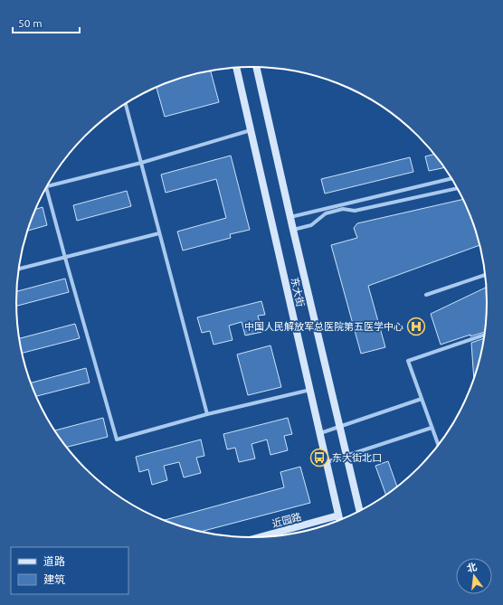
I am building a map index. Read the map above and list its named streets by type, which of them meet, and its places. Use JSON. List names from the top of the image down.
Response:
{
  "streets": {
    "main road": ["东大街", "近园路"]
  },
  "crossings": [
    ["东大街", "近园路"]
  ],
  "places": {
    "hospital": ["中国人民解放军总医院第五医学中心"],
    "bus stop": ["东大街北口"]
  },
  "legend": ["道路", "建筑"],
  "scale_bar": "50 m",
  "north": "top"
}
